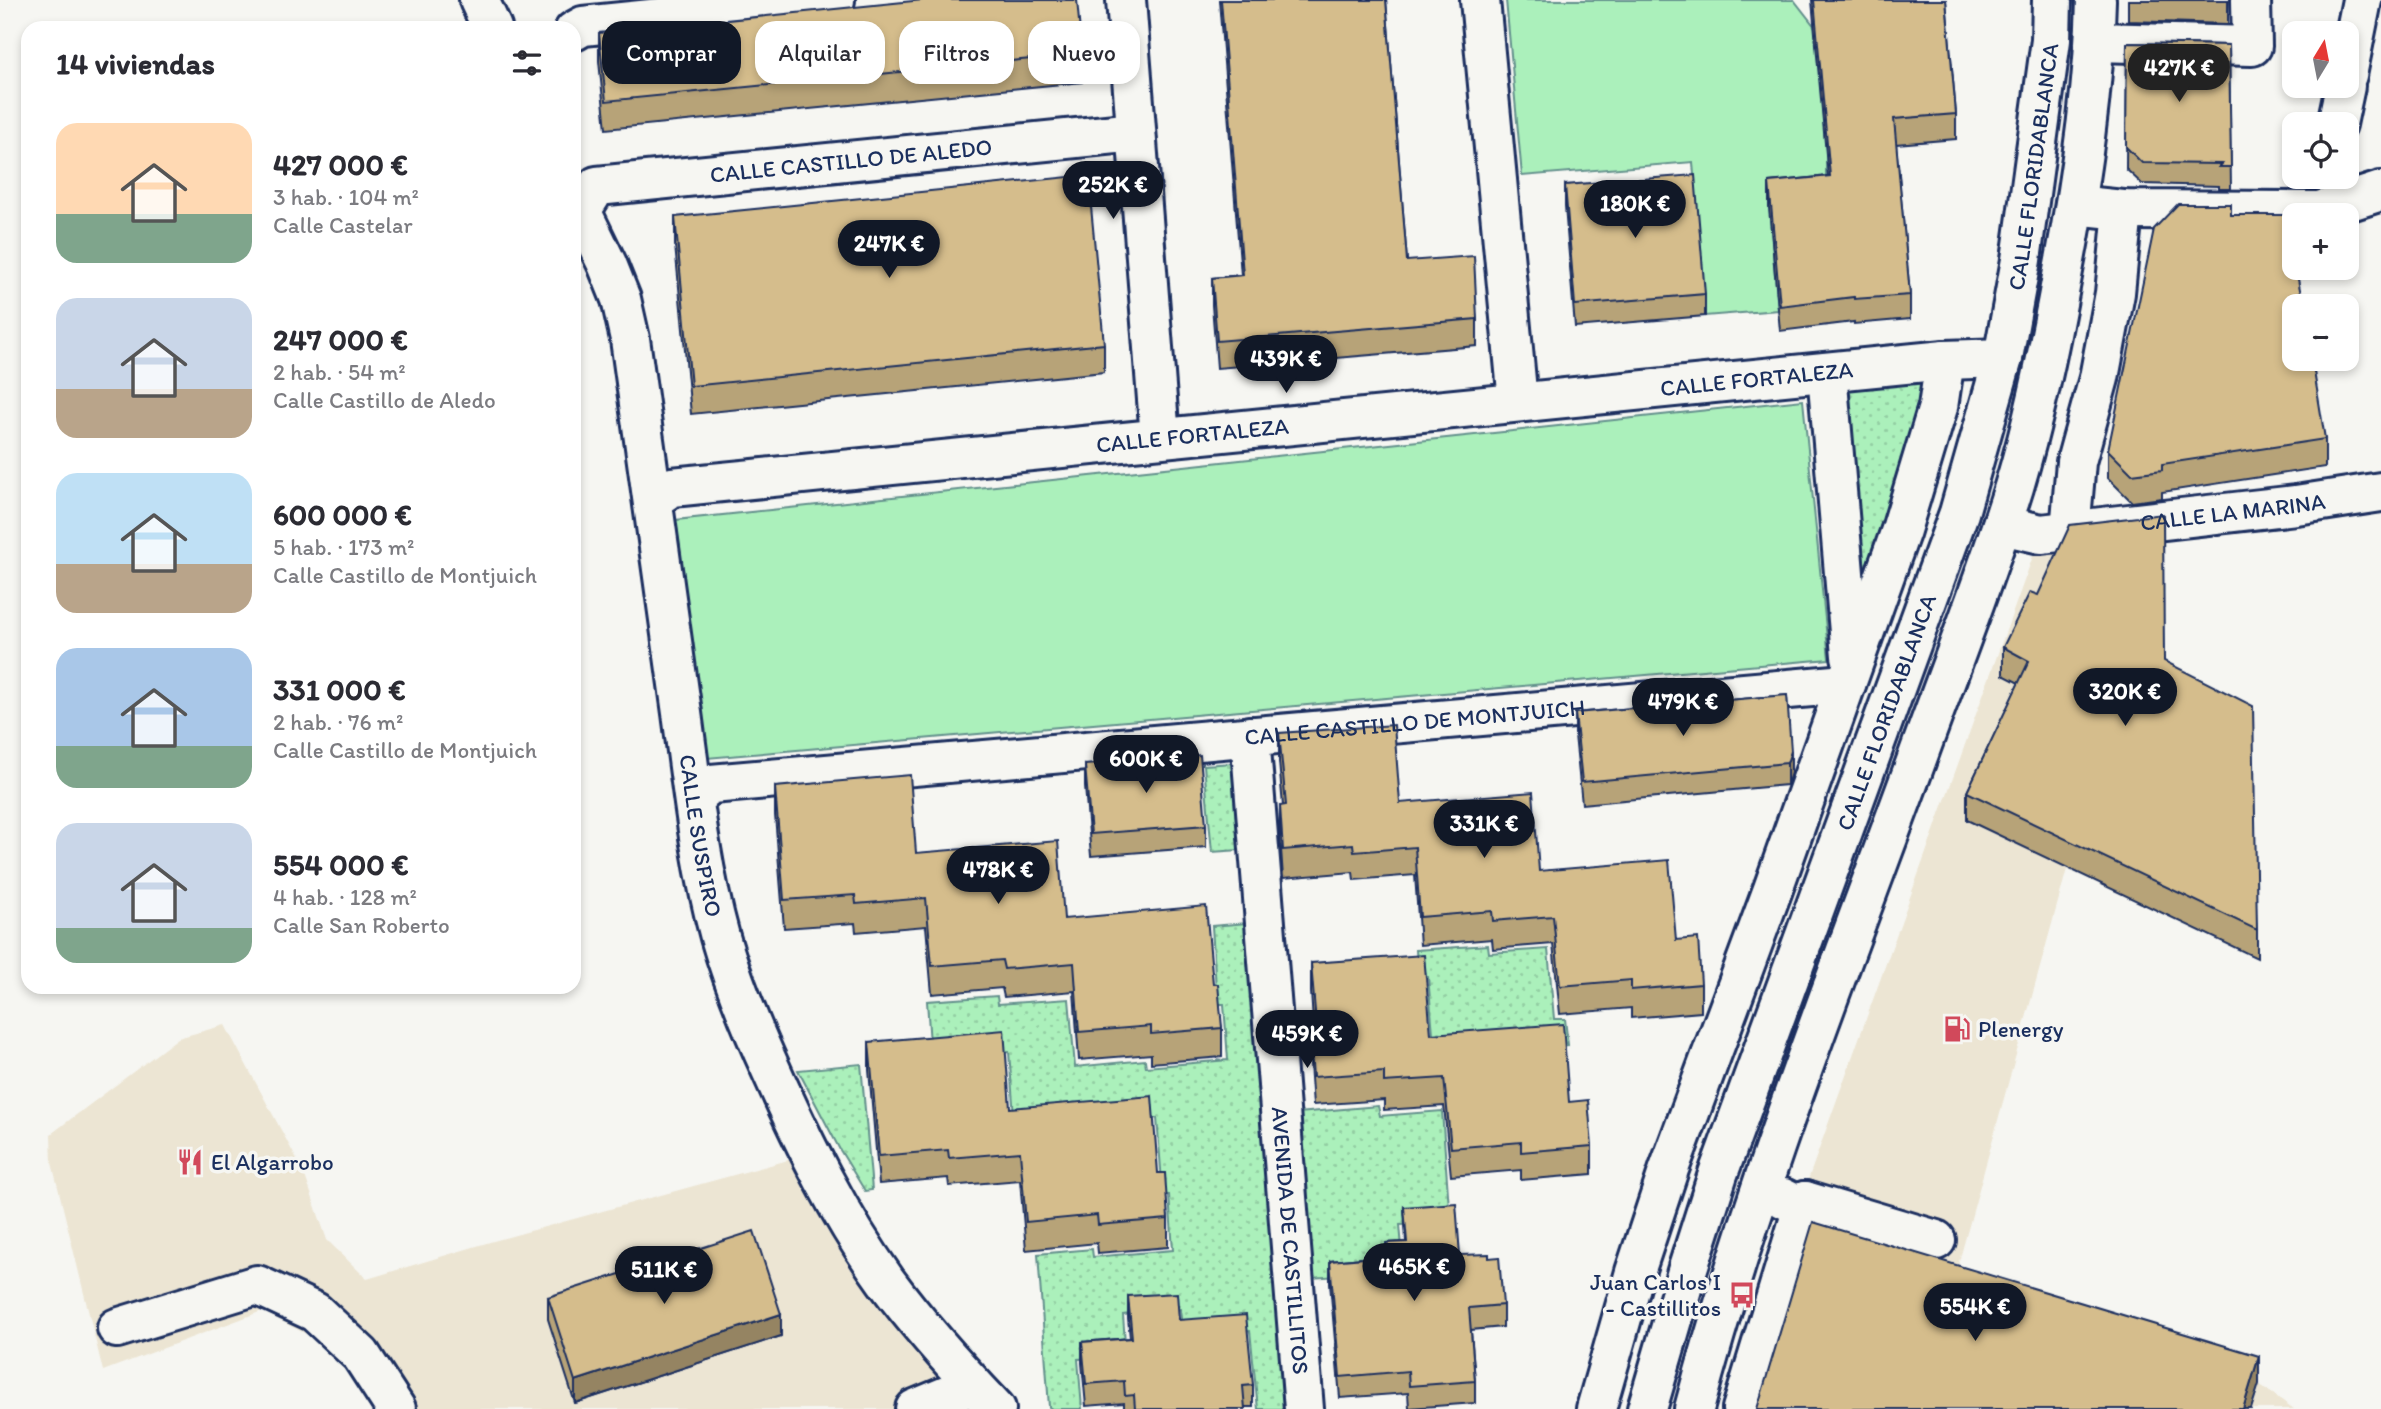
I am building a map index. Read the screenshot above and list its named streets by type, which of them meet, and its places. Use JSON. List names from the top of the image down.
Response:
{
  "streets": {
    "street": [
      "CALLE CASTILLO DE ALEDO",
      "CALLE FLORIDABLANCA",
      "CALLE FORTALEZA",
      "CALLE LA MARINA",
      "CALLE CASTILLO DE MONTJUICH",
      "CALLE SUSPIRO",
      "AVENIDA DE CASTILLITOS"
    ]
  },
  "crossings": [
    ["CALLE FLORIDABLANCA", "CALLE FORTALEZA"],
    ["CALLE FLORIDABLANCA", "CALLE LA MARINA"],
    ["CALLE FLORIDABLANCA", "CALLE CASTILLO DE MONTJUICH"],
    ["CALLE FORTALEZA", "CALLE SUSPIRO"],
    ["CALLE CASTILLO DE MONTJUICH", "CALLE SUSPIRO"],
    ["CALLE CASTILLO DE MONTJUICH", "AVENIDA DE CASTILLITOS"]
  ],
  "places": {
    "fuel station": ["Plenergy"],
    "restaurant": ["El Algarrobo"],
    "bus stop": ["Juan Carlos I - Castillitos"]
  },
  "north": "top",
  "page": {
    "map_buttons": ["+", "−"],
    "chip": [
      "Comprar",
      "Alquilar",
      "Filtros",
      "Nuevo"
    ],
    "heading": "14 viviendas",
    "price": [
      "427K €",
      "252K €",
      "180K €",
      "247K €",
      "439K €",
      "320K €",
      "479K €",
      "600K €",
      "331K €",
      "478K €",
      "459K €",
      "465K €",
      "511K €",
      "554K €"
    ],
    "list": [
      {
        "name": "427 000 €",
        "note": "3 hab. · 104 m² · Calle Castelar"
      },
      {
        "name": "247 000 €",
        "note": "2 hab. · 54 m² · Calle Castillo de Aledo"
      },
      {
        "name": "600 000 €",
        "note": "5 hab. · 173 m² · Calle Castillo de Montjuich"
      },
      {
        "name": "331 000 €",
        "note": "2 hab. · 76 m² · Calle Castillo de Montjuich"
      },
      {
        "name": "554 000 €",
        "note": "4 hab. · 128 m² · Calle San Roberto"
      }
    ]
  }
}
